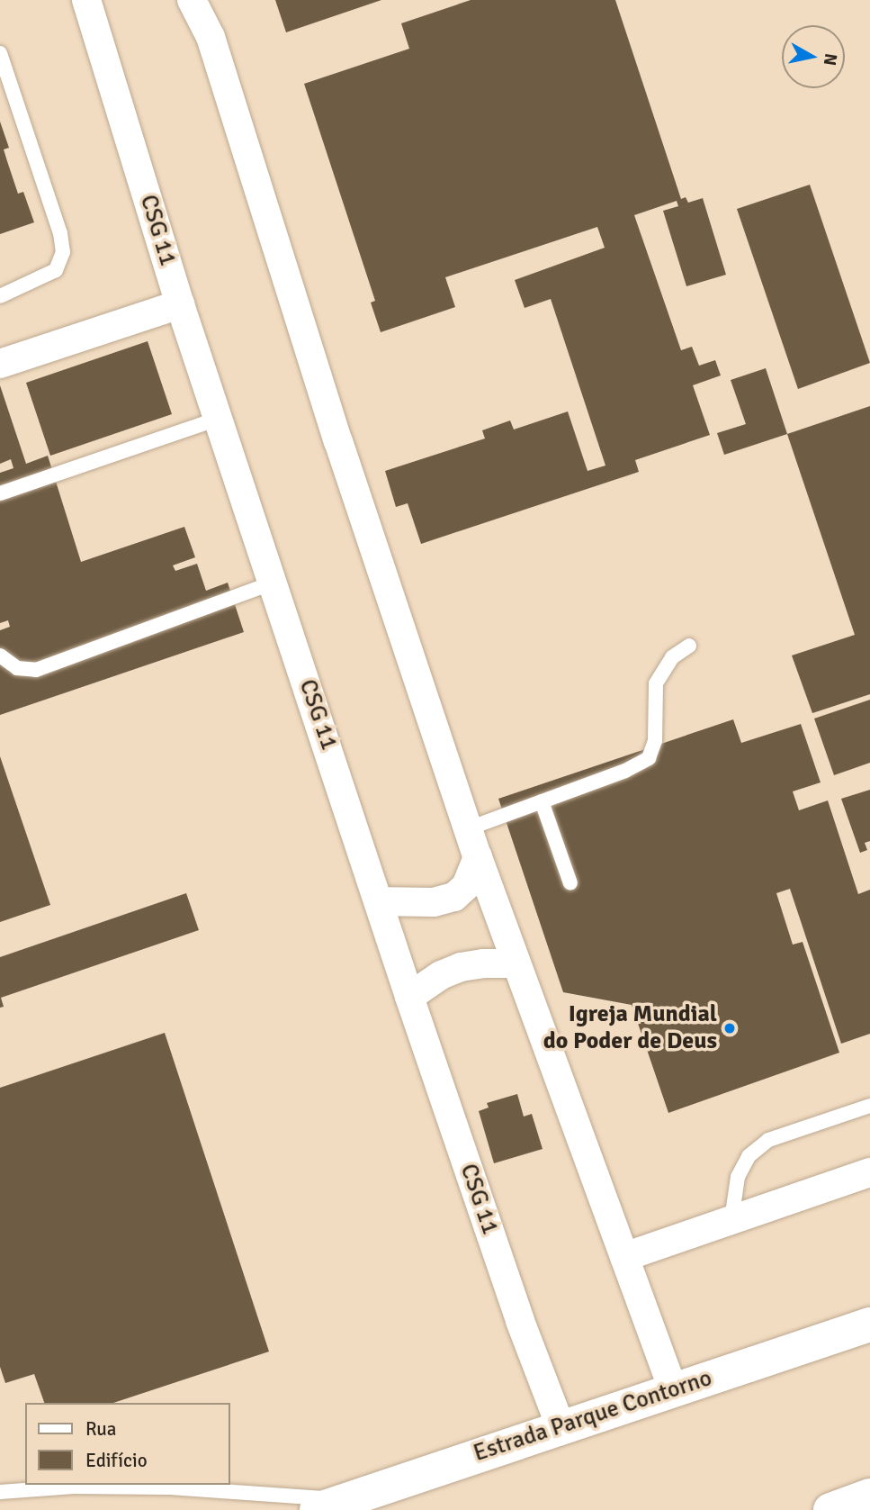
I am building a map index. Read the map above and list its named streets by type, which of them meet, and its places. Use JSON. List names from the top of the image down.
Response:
{
  "streets": {
    "highway": ["Estrada Parque Contorno"],
    "street": ["CSG 11"]
  },
  "crossings": [
    ["CSG 11", "Estrada Parque Contorno"]
  ],
  "places": ["Igreja Mundial do Poder de Deus"],
  "legend": ["Rua", "Edifício"],
  "north": "right"
}
